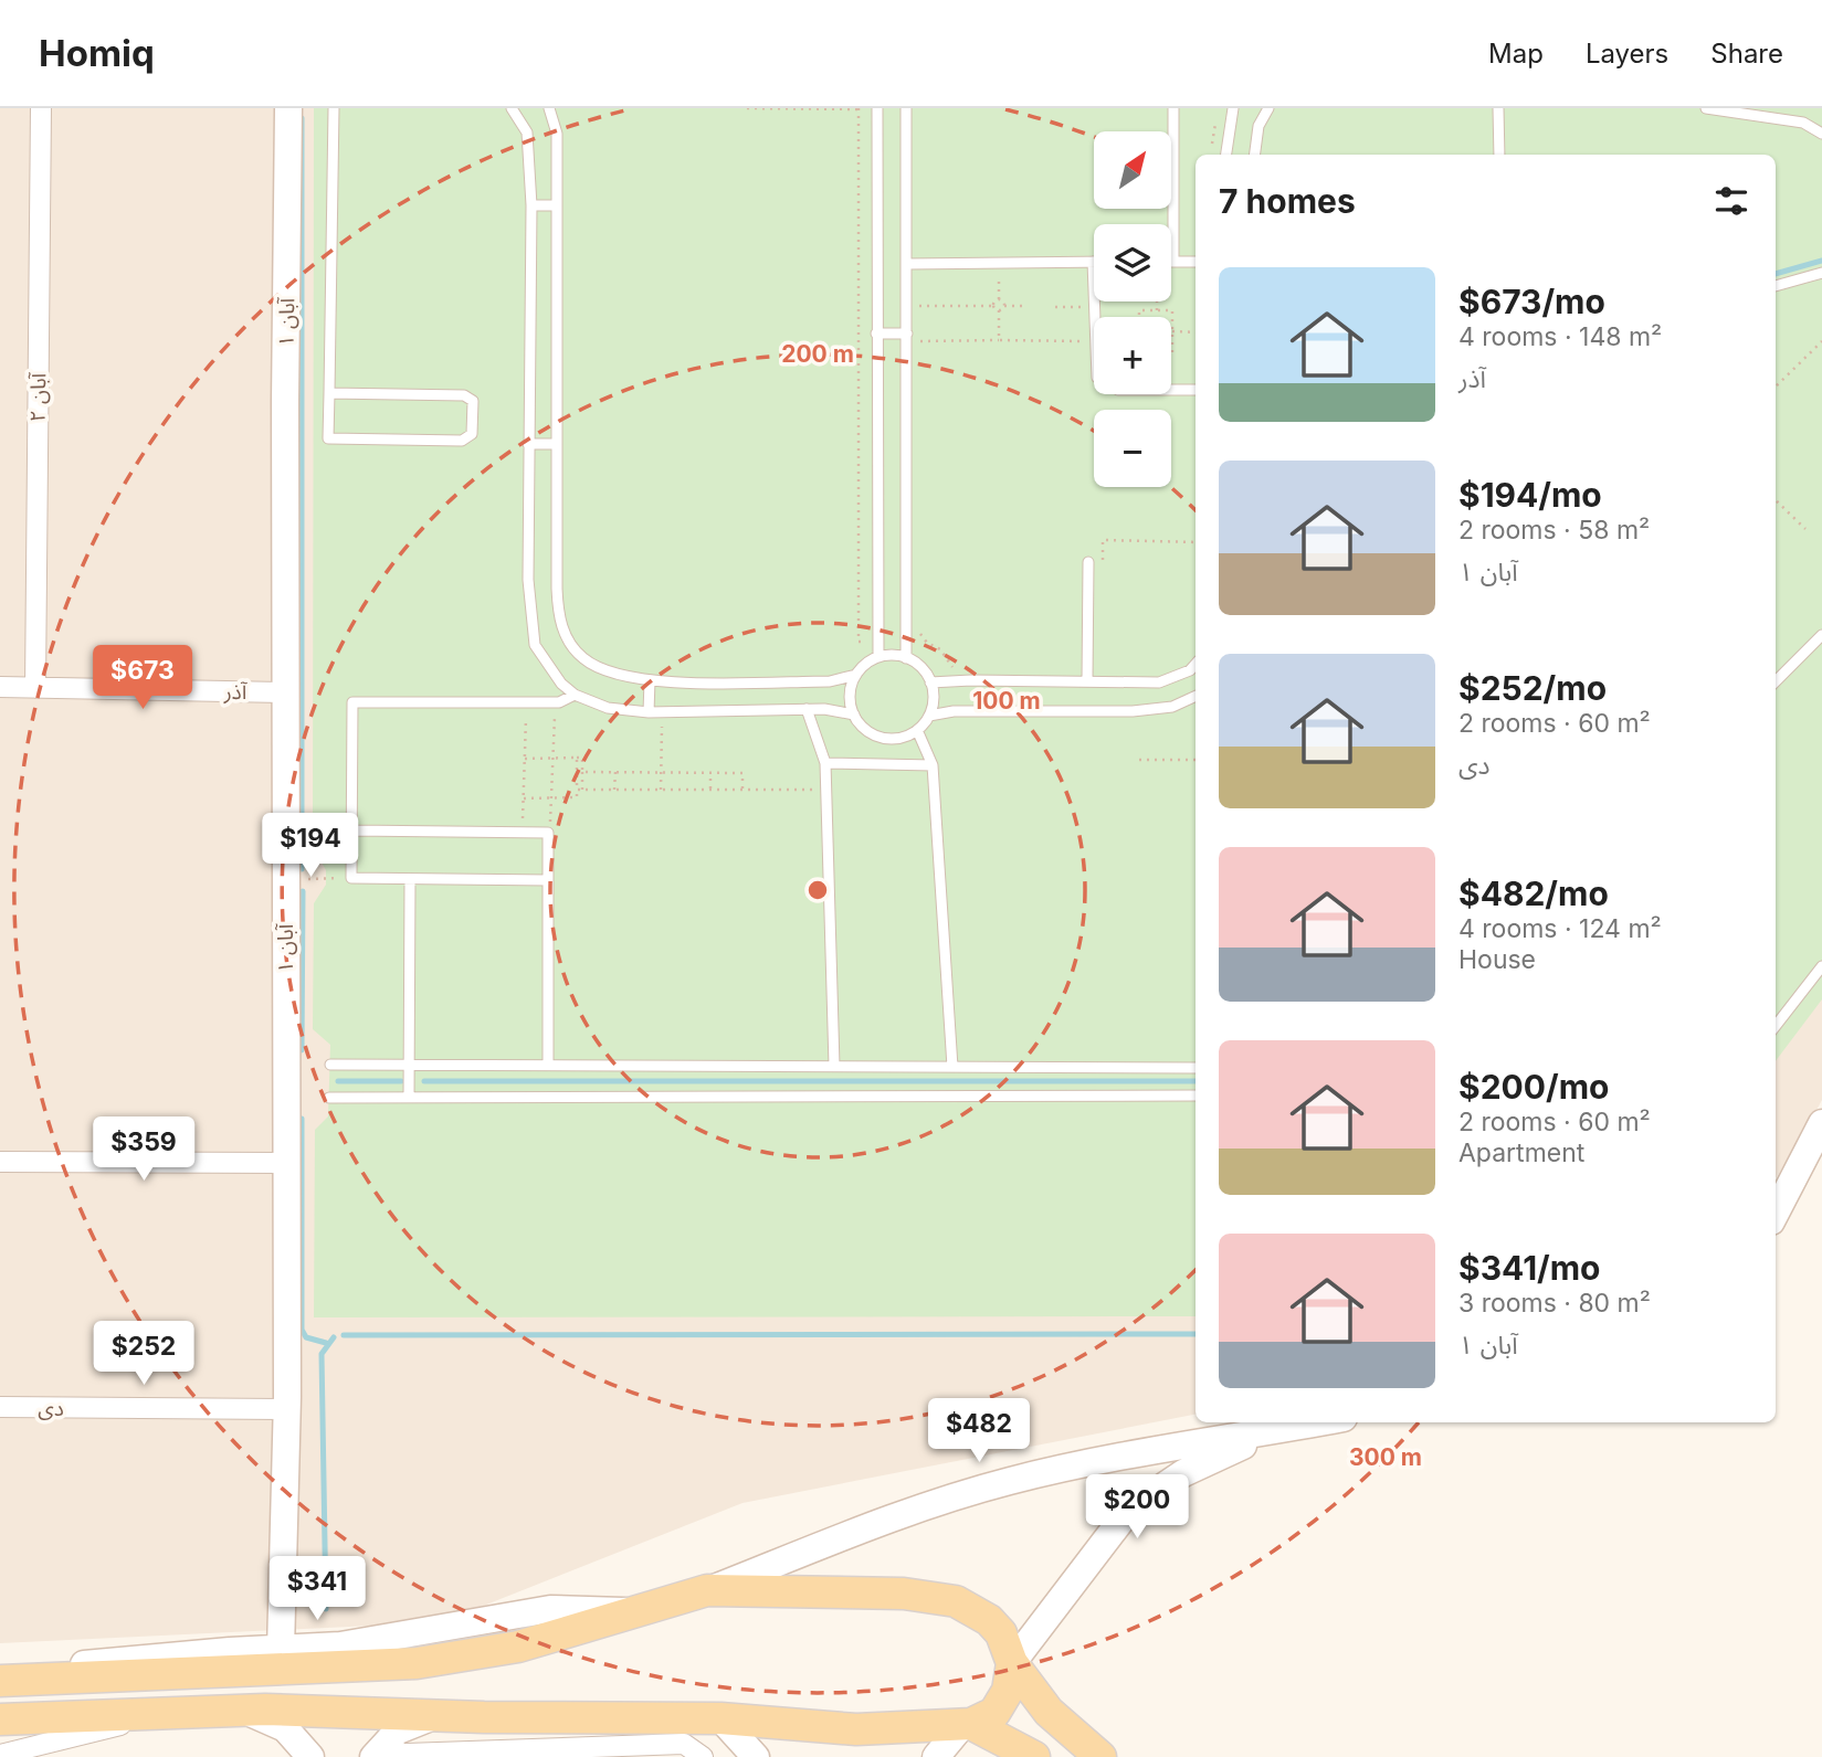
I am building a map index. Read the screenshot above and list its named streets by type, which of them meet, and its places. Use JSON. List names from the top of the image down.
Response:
{
  "streets": {
    "street": [
      "آبان ۱",
      "آبان ۲",
      "آذر",
      "دی"
    ]
  },
  "crossings": [
    ["آبان ۱", "آذر"],
    ["آبان ۱", "دی"],
    ["آبان ۲", "آذر"]
  ],
  "north": "top right",
  "page": {
    "header": "Homiq",
    "nav": ["Map", "Layers", "Share"],
    "map_buttons": ["+", "−"],
    "heading": "7 homes",
    "list": [
      {
        "name": "$673/mo",
        "note": "4 rooms · 148 m² · آذر"
      },
      {
        "name": "$194/mo",
        "note": "2 rooms · 58 m² · آبان ۱"
      },
      {
        "name": "$252/mo",
        "note": "2 rooms · 60 m² · دی"
      },
      {
        "name": "$482/mo",
        "note": "4 rooms · 124 m² · House"
      },
      {
        "name": "$200/mo",
        "note": "2 rooms · 60 m² · Apartment"
      },
      {
        "name": "$341/mo",
        "note": "3 rooms · 80 m² · آبان ۱"
      }
    ],
    "price": [
      "$673",
      "$194",
      "$359",
      "$252",
      "$482",
      "$200",
      "$341"
    ]
  },
  "rings": ["200 m", "100 m", "300 m"]
}
